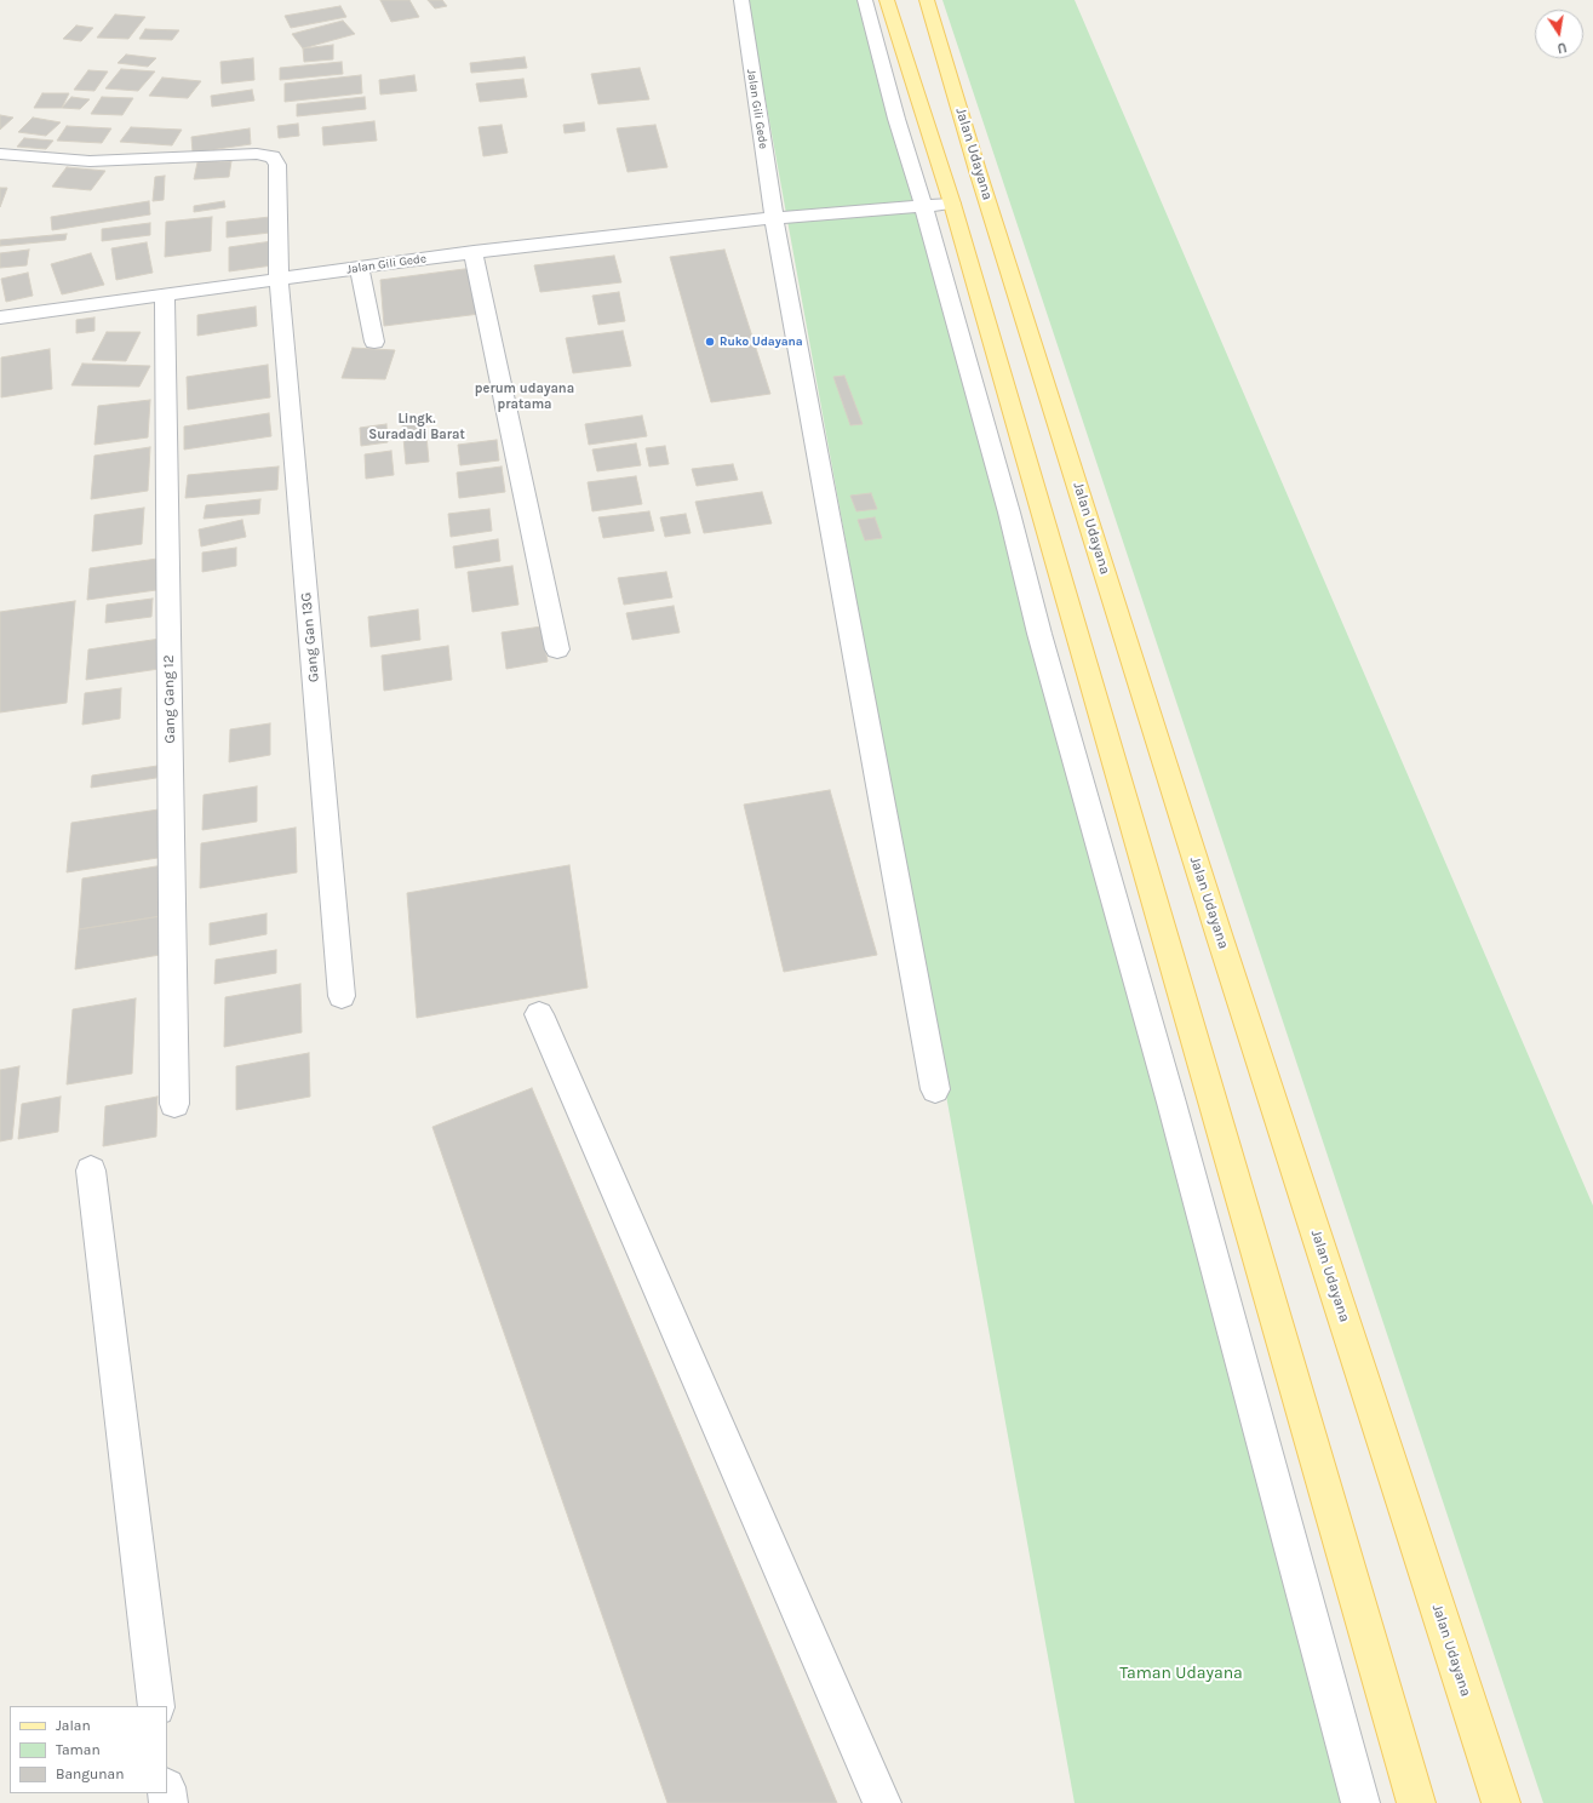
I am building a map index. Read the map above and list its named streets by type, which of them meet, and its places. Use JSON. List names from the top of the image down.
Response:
{
  "streets": {
    "main road": ["Jalan Udayana"],
    "street": ["Jalan Gili Gede", "Gang Gan 13G", "Gang Gang 12"]
  },
  "crossings": [
    ["Jalan Gili Gede", "Jalan Udayana"],
    ["Jalan Gili Gede", "Gang Gan 13G"],
    ["Jalan Gili Gede", "Gang Gang 12"]
  ],
  "districts": ["perum udayana pratama", "Lingk. Suradadi Barat"],
  "parks": ["Taman Udayana"],
  "places": ["Ruko Udayana"],
  "legend": ["Jalan", "Taman", "Bangunan"],
  "north": "bottom"
}
